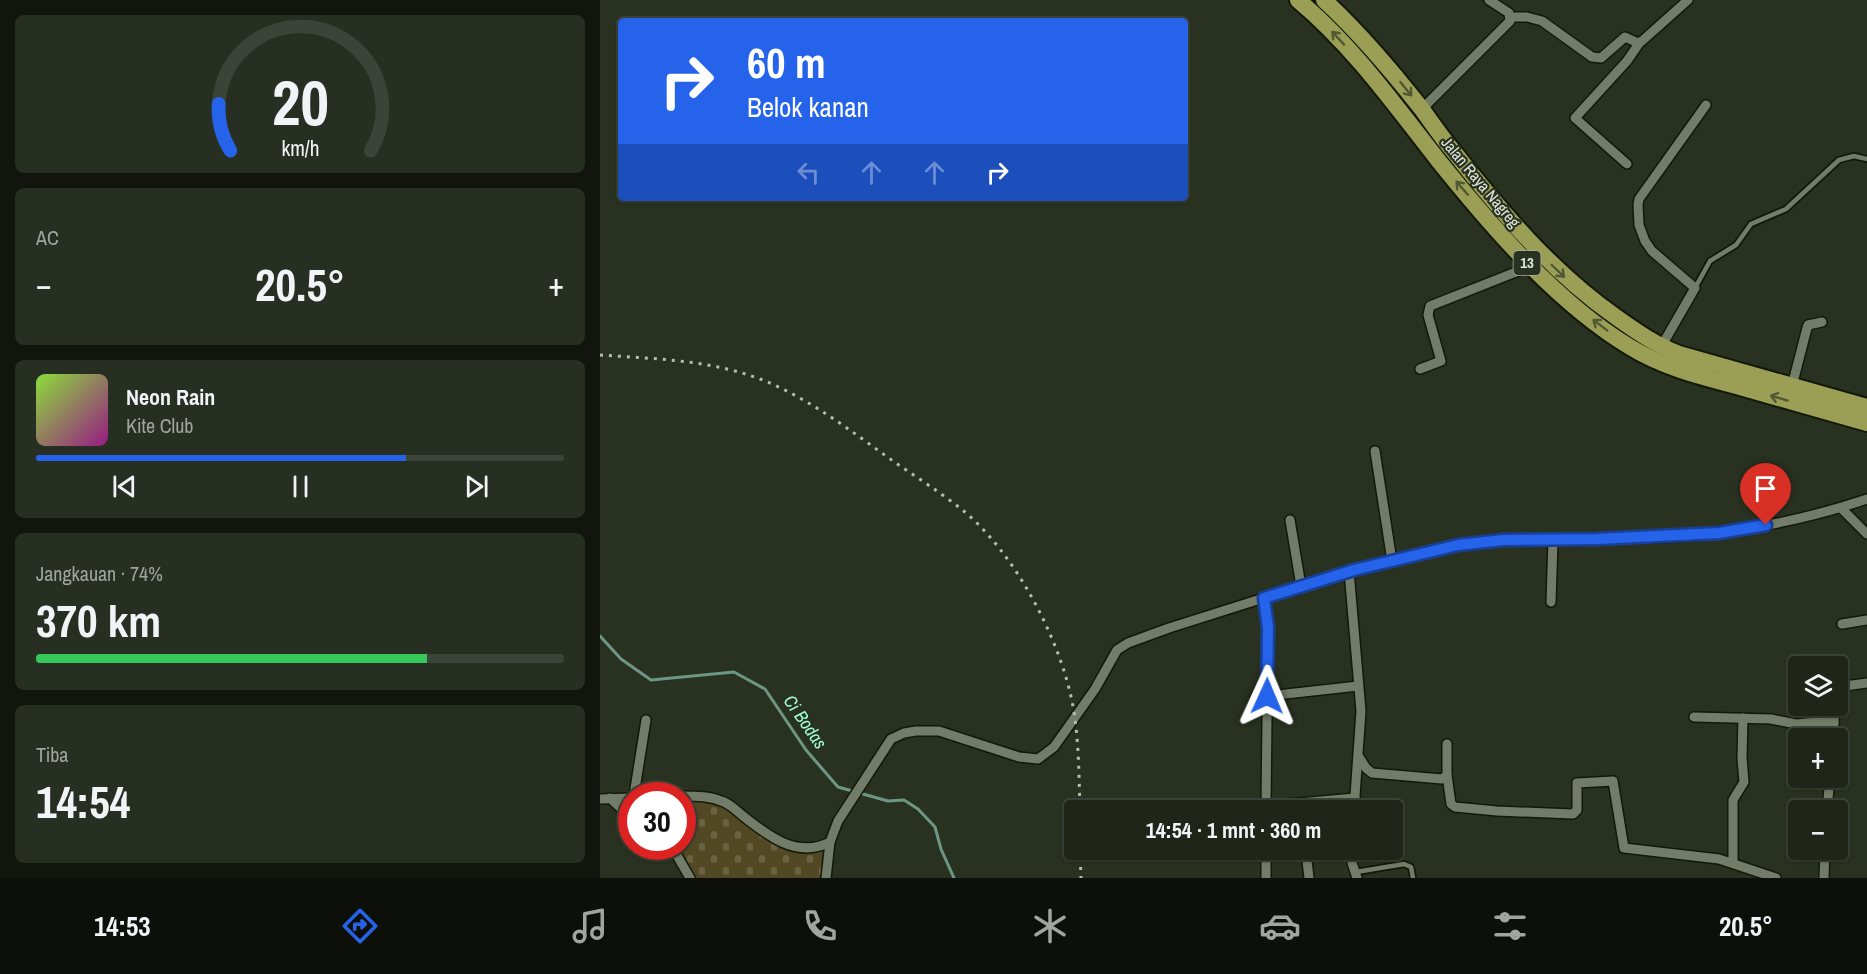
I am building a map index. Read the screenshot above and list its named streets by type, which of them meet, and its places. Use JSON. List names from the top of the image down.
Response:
{
  "streets": {
    "highway": ["Jalan Raya Nagreg", "13"]
  },
  "water": ["Ci Bodas"],
  "page": {
    "turn": ["60 m", "Belok kanan"],
    "tile": [
      "AC",
      ["Jangkauan · 74%", "370 km"],
      ["Tiba", "14:54"]
    ],
    "heat": ["−", "20.5°", "+"],
    "song": ["Neon Rain", "Kite Club"],
    "map_buttons": ["+", "−"],
    "limit": "30",
    "trip": "14:54 · 1 mnt · 360 m",
    "tabs": ["14:53", "20.5°"],
    "gauge": ["20", "km/h"]
  }
}
